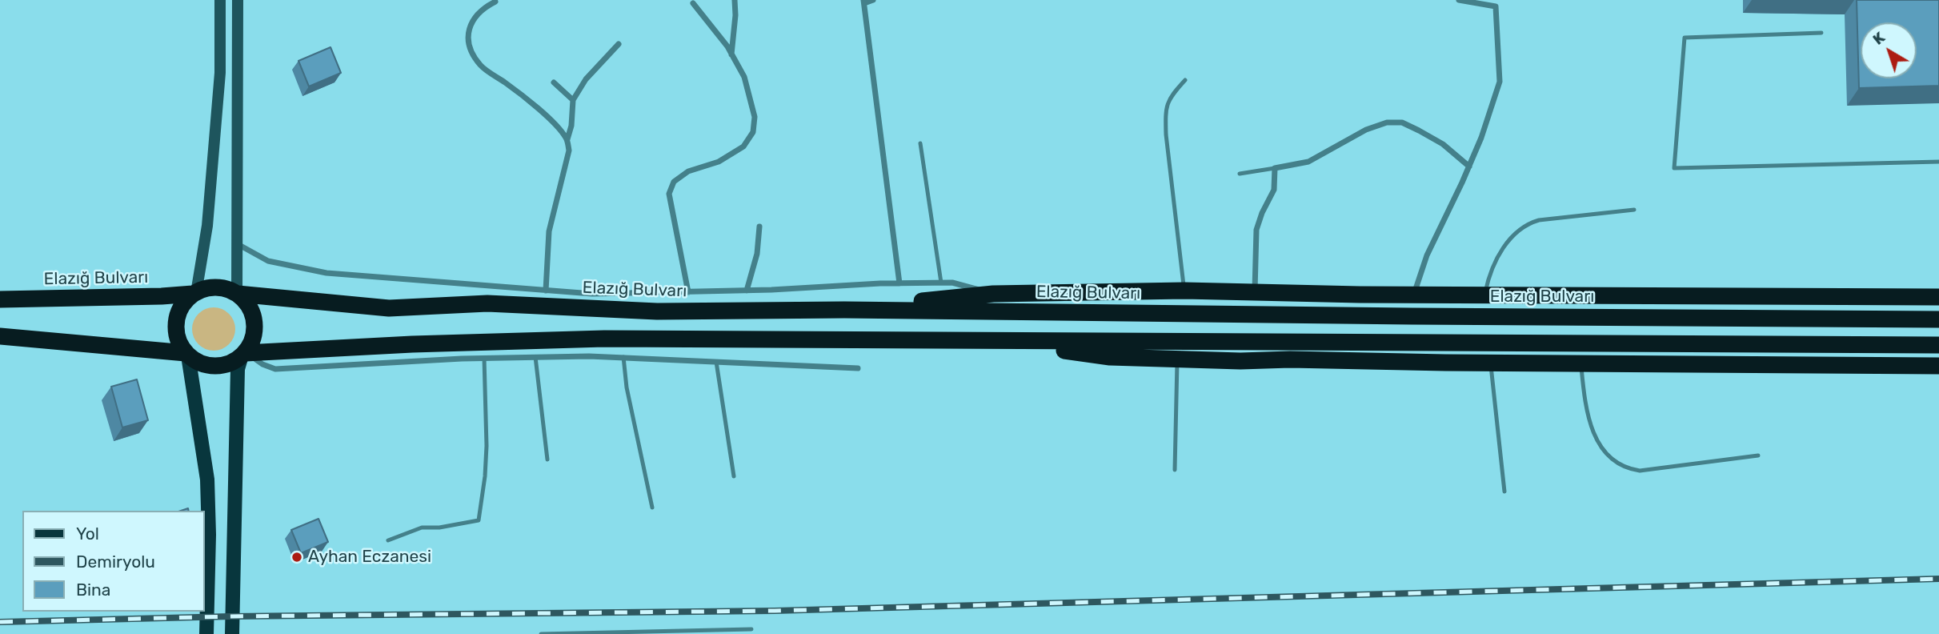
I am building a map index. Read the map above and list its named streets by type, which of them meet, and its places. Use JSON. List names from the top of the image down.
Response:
{
  "streets": {
    "highway": ["Elazığ Bulvarı"]
  },
  "places": ["Ayhan Eczanesi"],
  "legend": ["Yol", "Demiryolu", "Bina"],
  "north": "top left"
}
